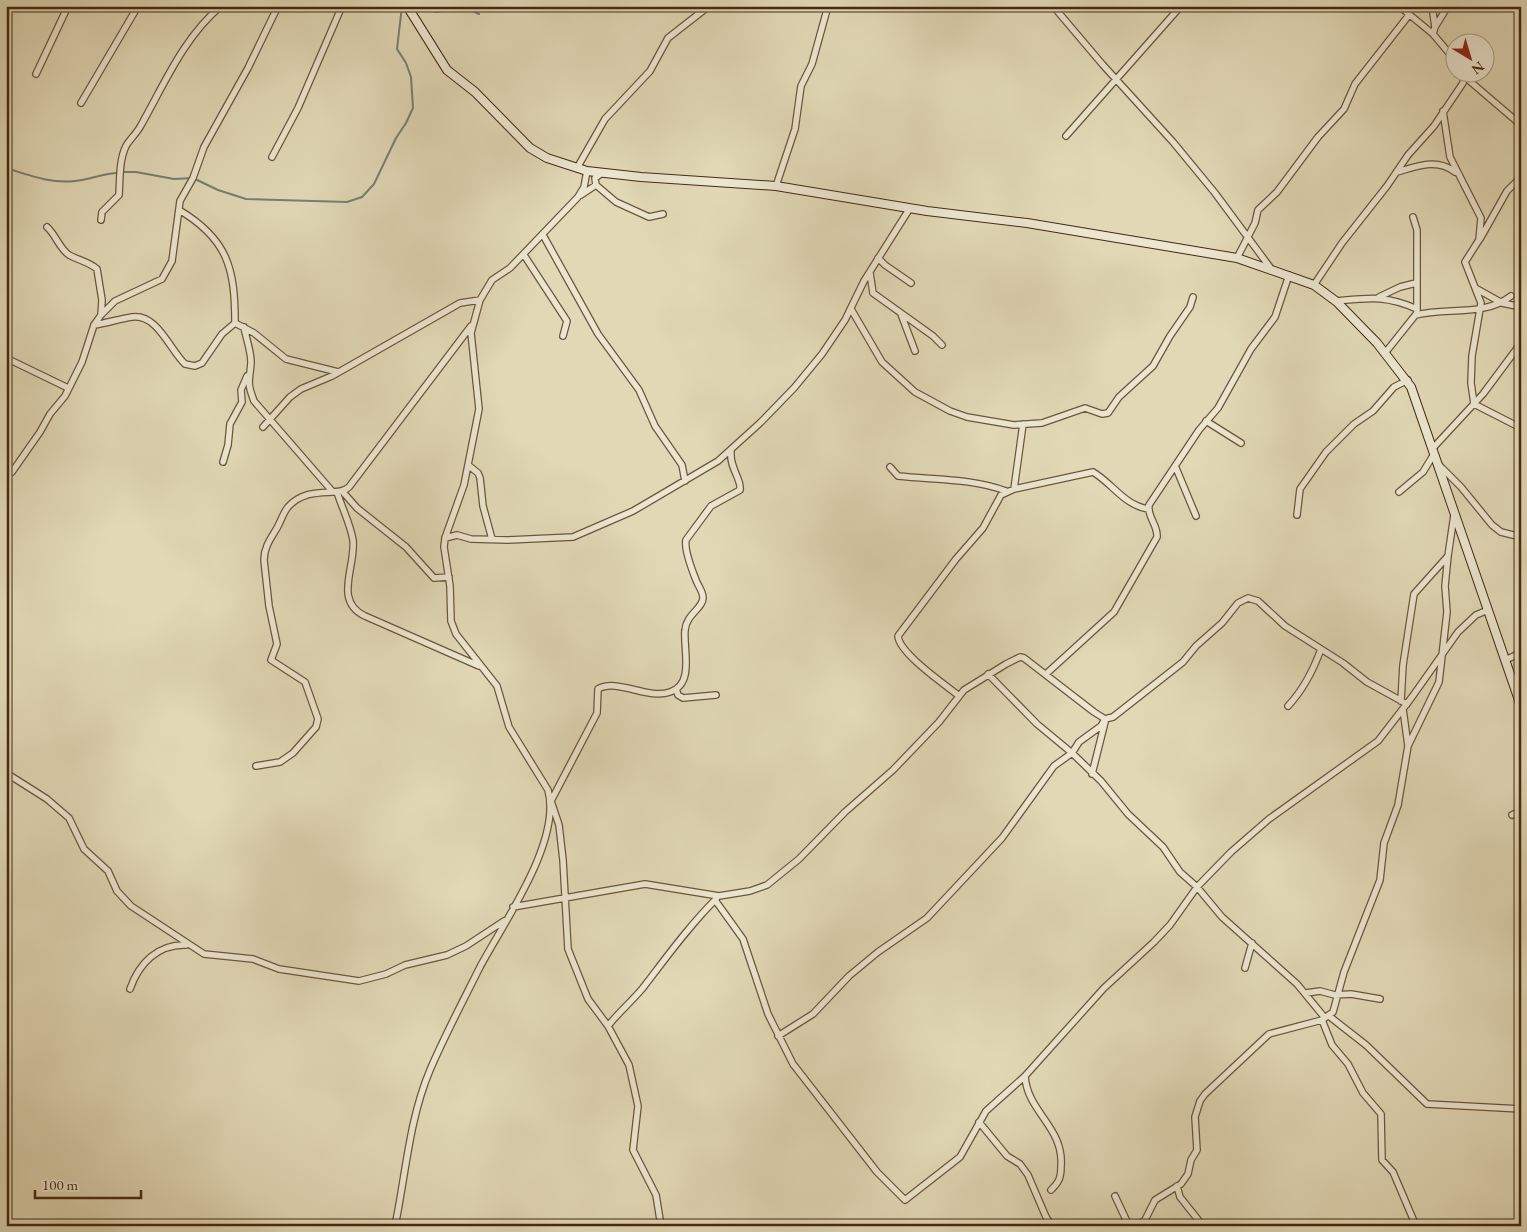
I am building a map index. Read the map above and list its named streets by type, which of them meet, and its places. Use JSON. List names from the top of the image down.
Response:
{
  "scale_bar": "100 m",
  "north": "bottom right"
}
